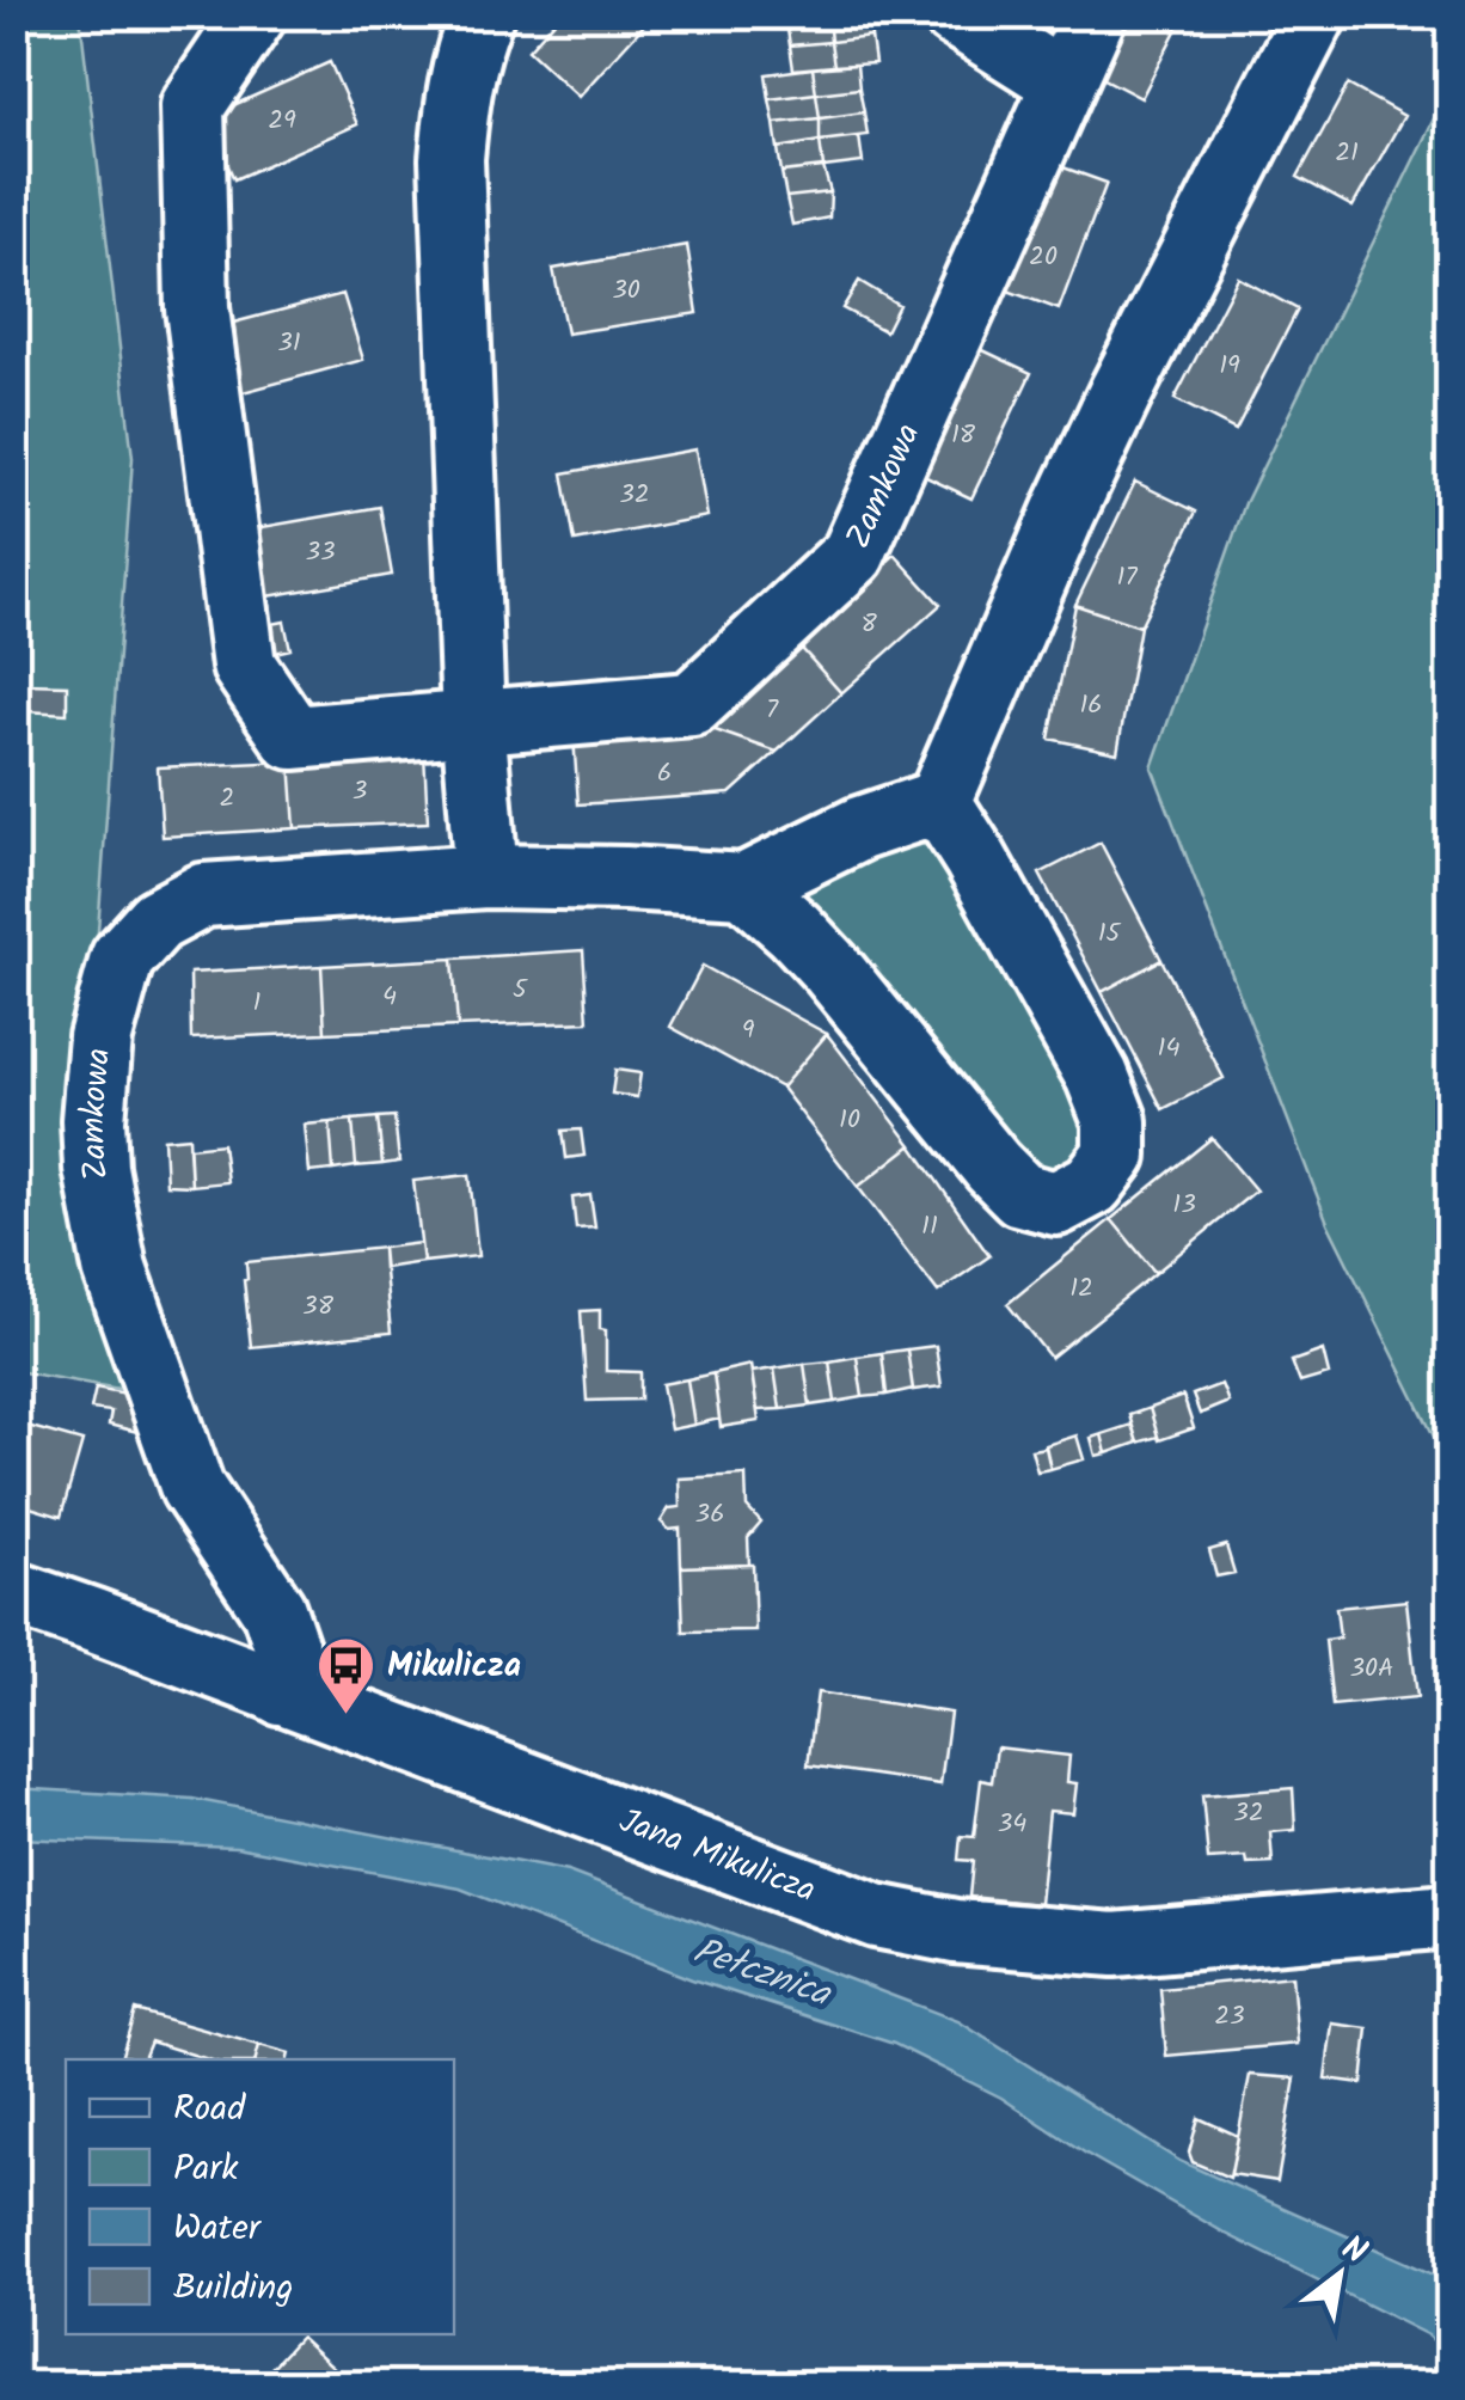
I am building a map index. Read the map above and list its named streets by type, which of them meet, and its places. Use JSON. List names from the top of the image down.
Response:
{
  "streets": {
    "street": ["Zamkowa", "Jana Mikulicza"]
  },
  "crossings": [
    ["Zamkowa", "Jana Mikulicza"]
  ],
  "water": ["Pełcznica"],
  "places": {
    "bus stop": ["Mikulicza"]
  },
  "house_numbers": [
    "29",
    "21",
    "20",
    "30",
    "31",
    "19",
    "18",
    "32",
    "33",
    "17",
    "8",
    "16",
    "7",
    "6",
    "3",
    "2",
    "15",
    "5",
    "4",
    "1",
    "9",
    "14",
    "10",
    "13",
    "11",
    "12",
    "38",
    "36",
    "30A",
    "32",
    "34",
    "23"
  ],
  "legend": [
    "Road",
    "Park",
    "Water",
    "Building"
  ],
  "north": "top right"
}
